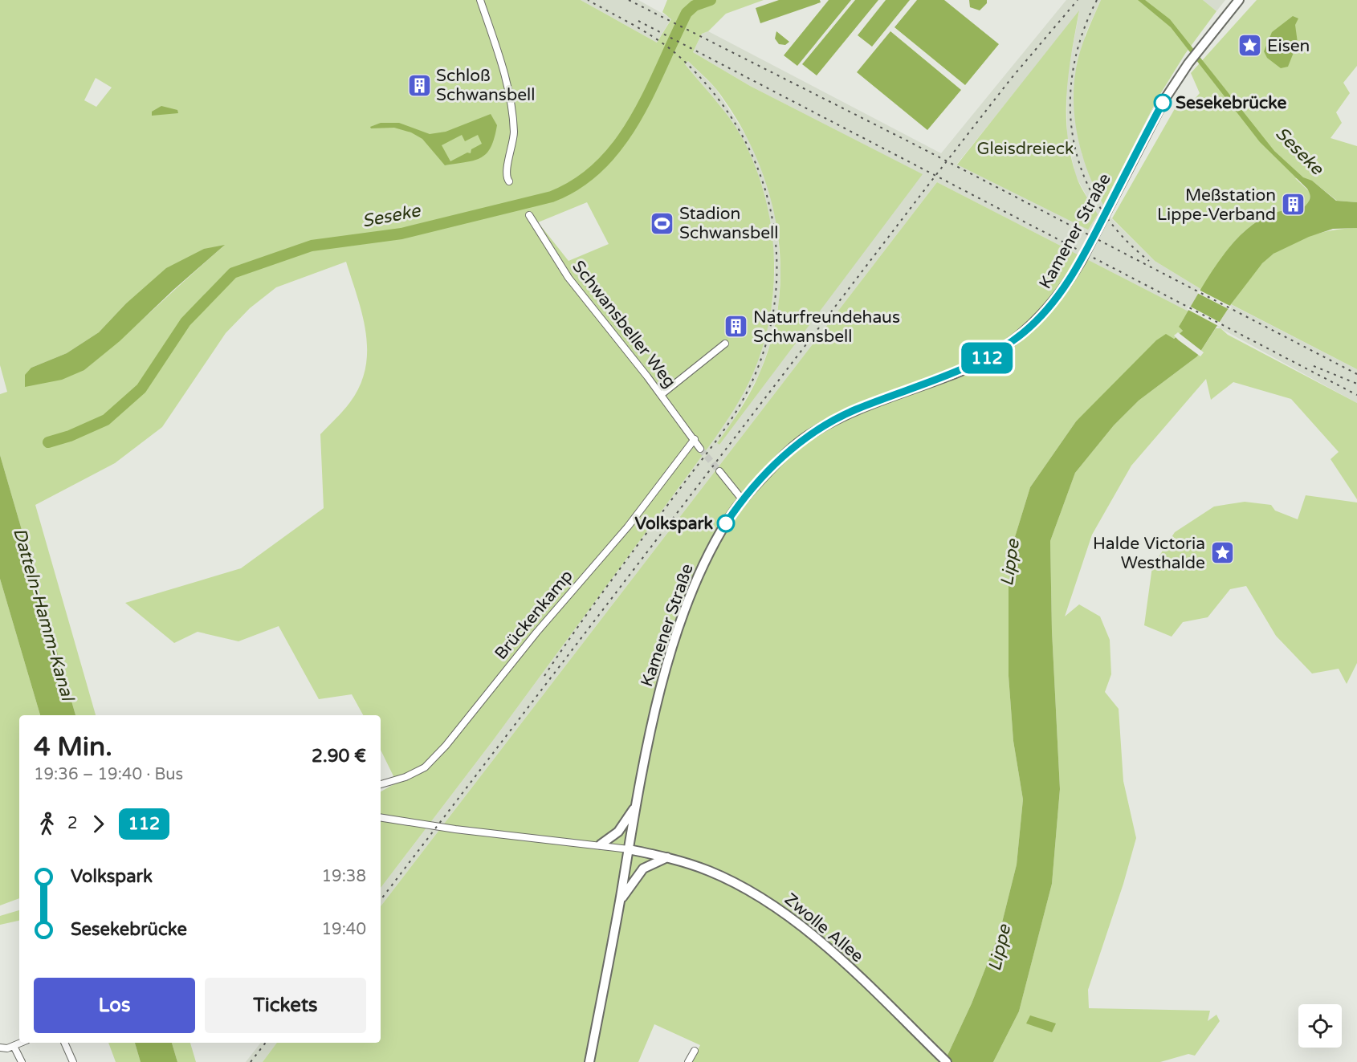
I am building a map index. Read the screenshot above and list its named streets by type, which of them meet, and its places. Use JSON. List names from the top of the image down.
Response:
{
  "streets": {
    "main road": ["Kamener Straße", "Zwolle Allee"],
    "street": ["Schwansbeller Weg", "Brückenkamp"]
  },
  "crossings": [
    ["Kamener Straße", "Zwolle Allee"],
    ["Schwansbeller Weg", "Brückenkamp"]
  ],
  "water": ["Seseke", "Lippe", "Datteln-Hamm-Kanal"],
  "parks": ["Gleisdreieck"],
  "places": {
    "place": ["Eisen", "Halde Victoria Westhalde"],
    "building": ["Schloß Schwansbell", "Meßstation Lippe-Verband", "Naturfreundehaus Schwansbell"],
    "other": ["Sesekebrücke", "Volkspark"],
    "sports": ["Stadion Schwansbell"]
  },
  "lines": ["bus line 112"],
  "page": {
    "on_map": "112",
    "heading": ["4 Min.", "19:36 – 19:40 · Bus", "2.90 €"],
    "legs": ["2", "112"],
    "list": [
      {
        "name": "Volkspark",
        "value": "19:38"
      },
      {
        "name": "Sesekebrücke",
        "value": "19:40"
      }
    ],
    "buttons": ["Los", "Tickets"]
  }
}
